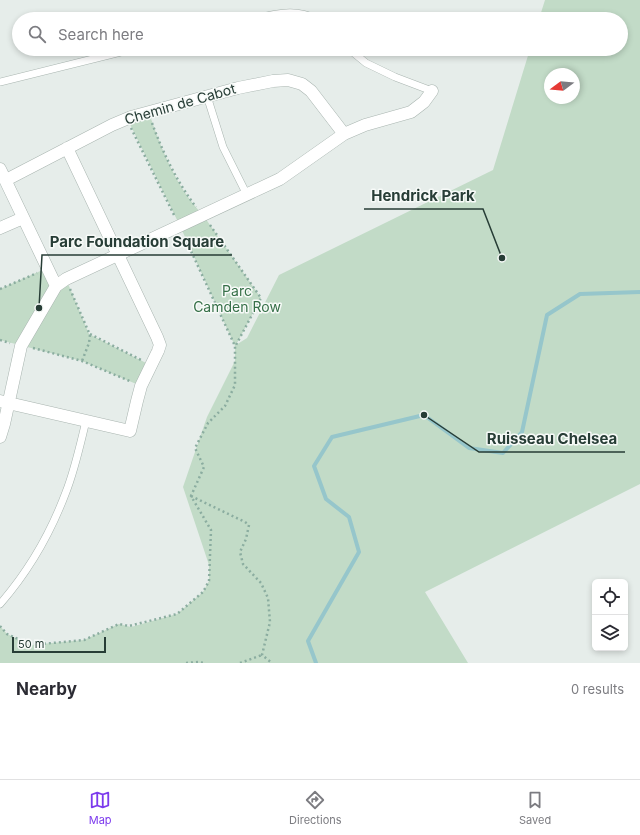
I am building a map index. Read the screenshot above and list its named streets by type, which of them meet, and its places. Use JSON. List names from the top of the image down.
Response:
{
  "streets": {
    "street": ["Chemin de Cabot"]
  },
  "parks": ["Parc Camden Row"],
  "places": ["Hendrick Park", "Parc Foundation Square", "Ruisseau Chelsea"],
  "scale_bar": "50 m",
  "north": "left",
  "page": {
    "search": "Search here",
    "scale": "50 m",
    "heading": ["Nearby", "0 results"],
    "nav": ["Map", "Directions", "Saved"]
  }
}
